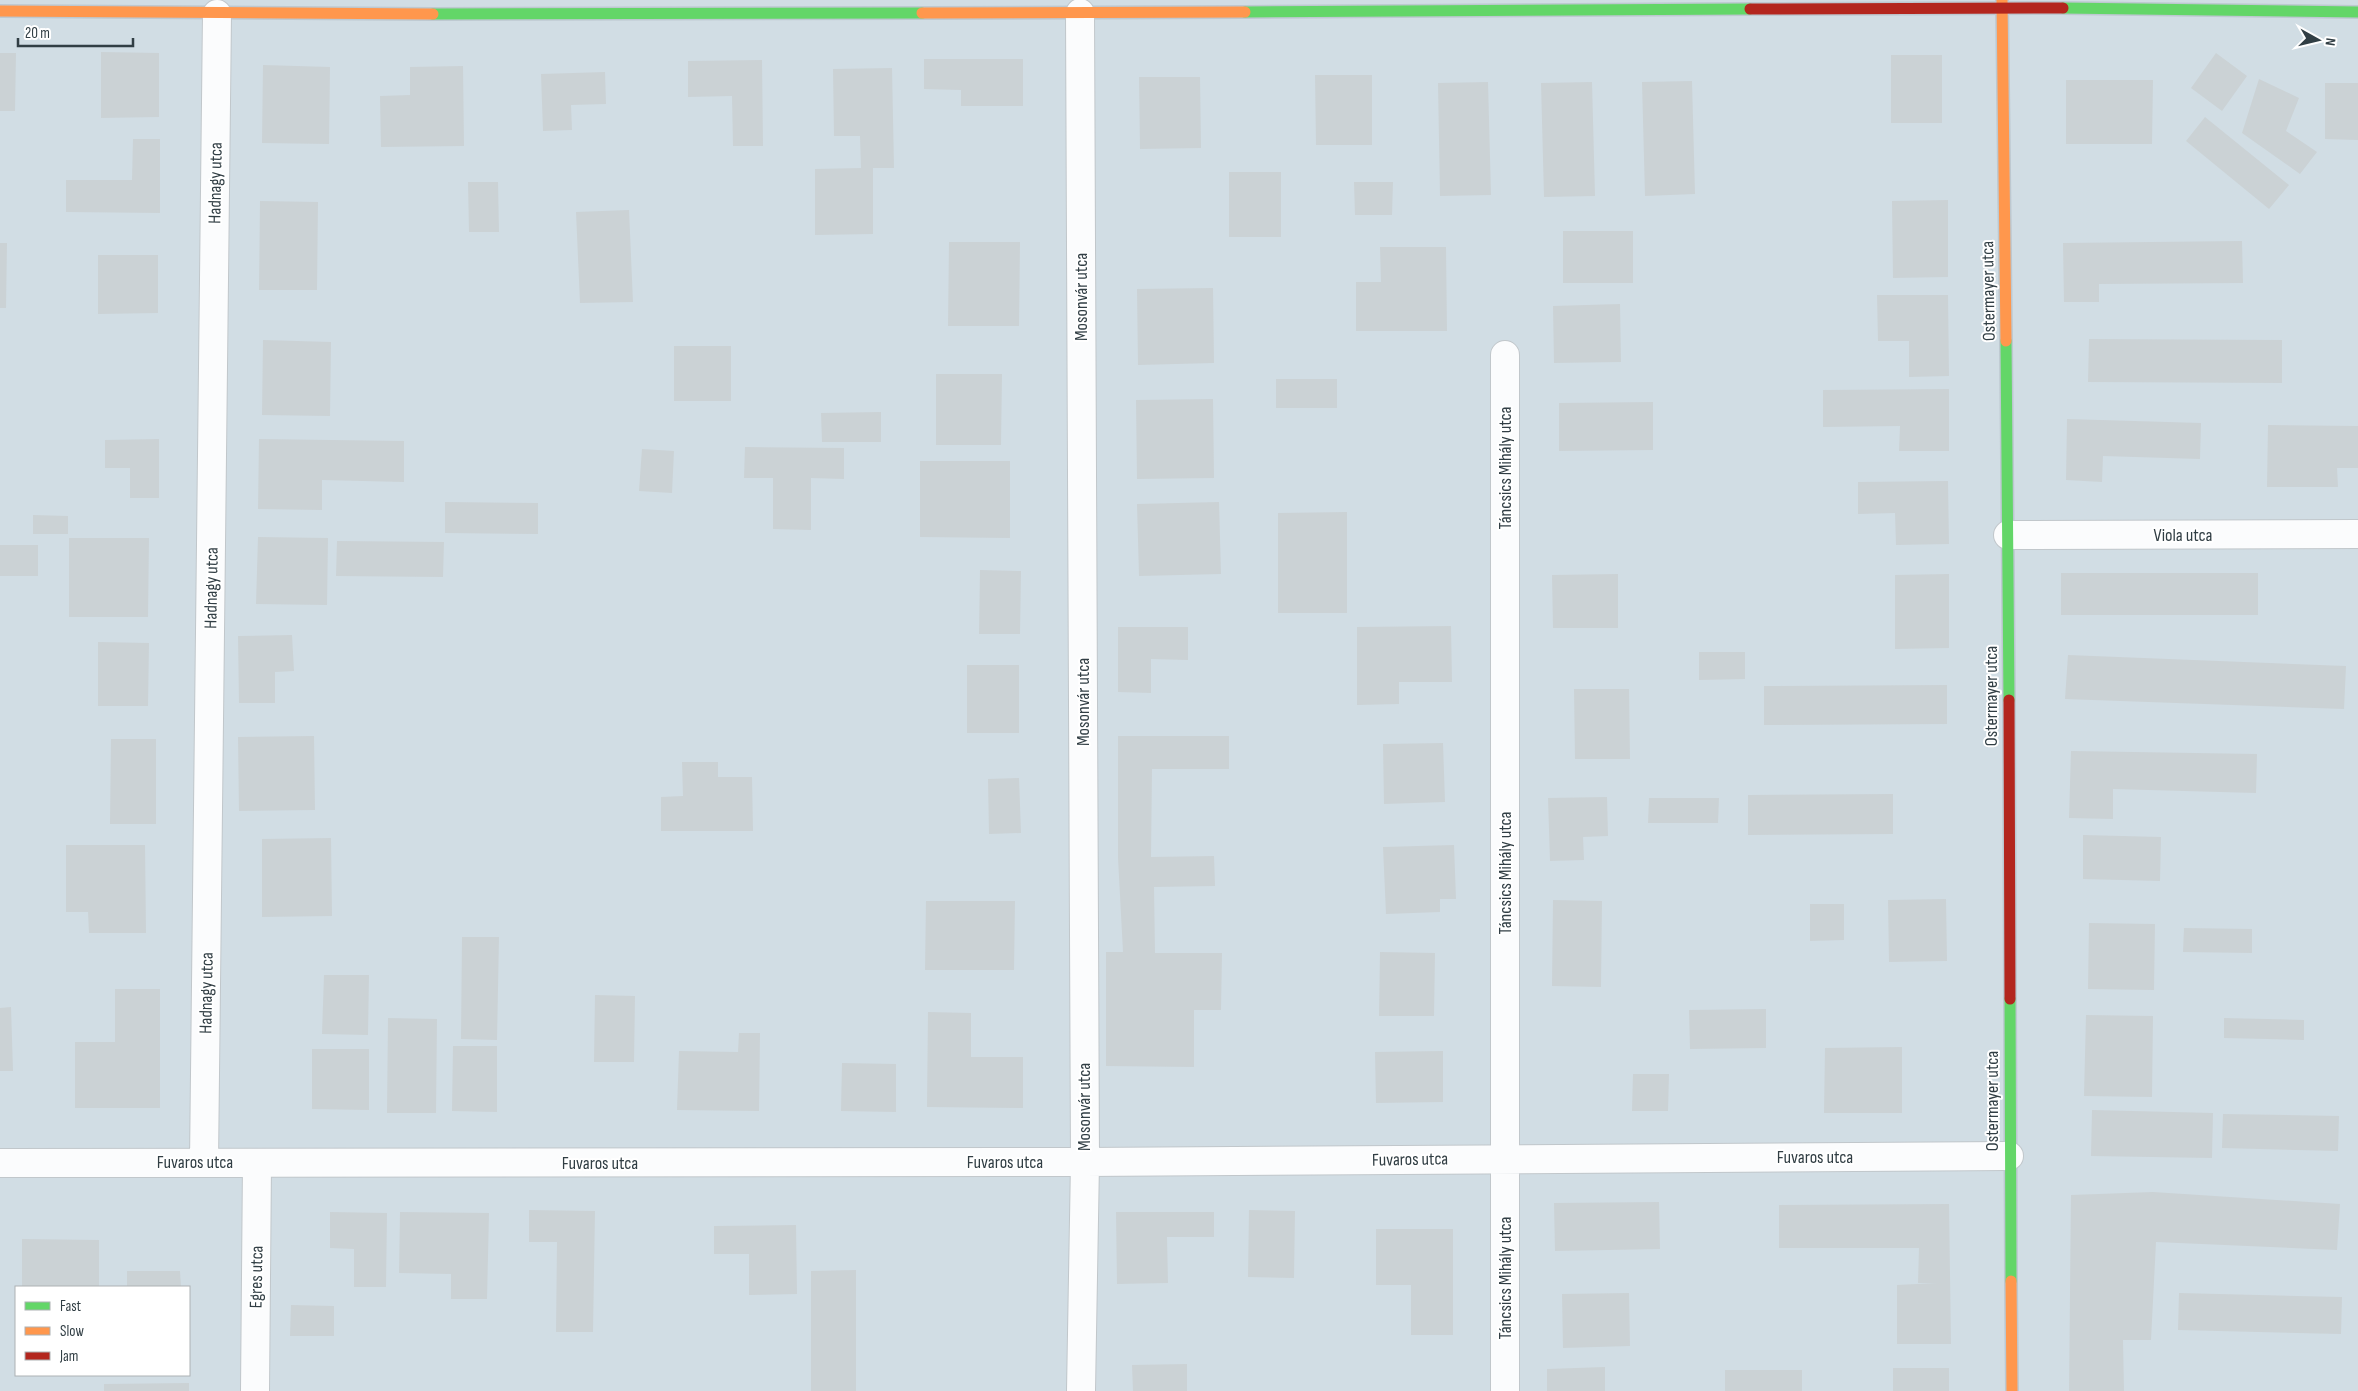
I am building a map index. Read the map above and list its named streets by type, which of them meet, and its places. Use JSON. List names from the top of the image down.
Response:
{
  "streets": {
    "street": [
      "Hadnagy utca",
      "Ostermayer utca",
      "Mosonvár utca",
      "Táncsics Mihály utca",
      "Viola utca",
      "Fuvaros utca",
      "Egres utca"
    ]
  },
  "crossings": [
    ["Hadnagy utca", "Fuvaros utca"],
    ["Ostermayer utca", "Viola utca"],
    ["Ostermayer utca", "Fuvaros utca"],
    ["Mosonvár utca", "Fuvaros utca"],
    ["Táncsics Mihály utca", "Fuvaros utca"],
    ["Fuvaros utca", "Egres utca"]
  ],
  "legend": ["Fast", "Slow", "Jam"],
  "scale_bar": "20 m",
  "north": "right"
}
